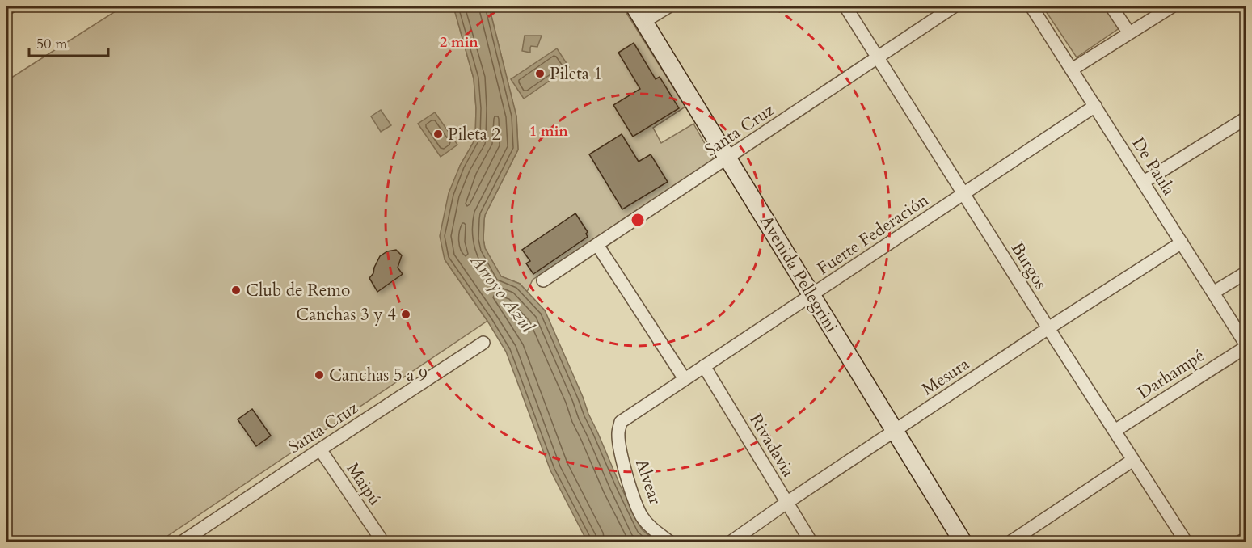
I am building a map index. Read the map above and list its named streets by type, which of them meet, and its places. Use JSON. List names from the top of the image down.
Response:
{
  "streets": {
    "main road": ["Avenida Pellegrini"],
    "street": [
      "Santa Cruz",
      "De Paula",
      "Fuerte Federación",
      "Burgos",
      "Darhampé",
      "Mesura",
      "Rivadavia",
      "Alvear",
      "Maipú"
    ]
  },
  "crossings": [
    ["Santa Cruz", "Burgos"],
    ["Santa Cruz", "Avenida Pellegrini"],
    ["Santa Cruz", "Maipú"],
    ["De Paula", "Fuerte Federación"],
    ["De Paula", "Darhampé"],
    ["De Paula", "Mesura"],
    ["Fuerte Federación", "Burgos"],
    ["Fuerte Federación", "Avenida Pellegrini"],
    ["Fuerte Federación", "Rivadavia"],
    ["Fuerte Federación", "Alvear"],
    ["Burgos", "Darhampé"],
    ["Burgos", "Mesura"],
    ["Avenida Pellegrini", "Mesura"],
    ["Mesura", "Rivadavia"]
  ],
  "water": ["Arroyo Azul"],
  "places": [
    "Pileta 1",
    "Pileta 2",
    "Club de Remo",
    "Canchas 3 y 4",
    "Canchas 5 a 9"
  ],
  "scale_bar": "50 m",
  "rings": ["2 min", "1 min"]
}
